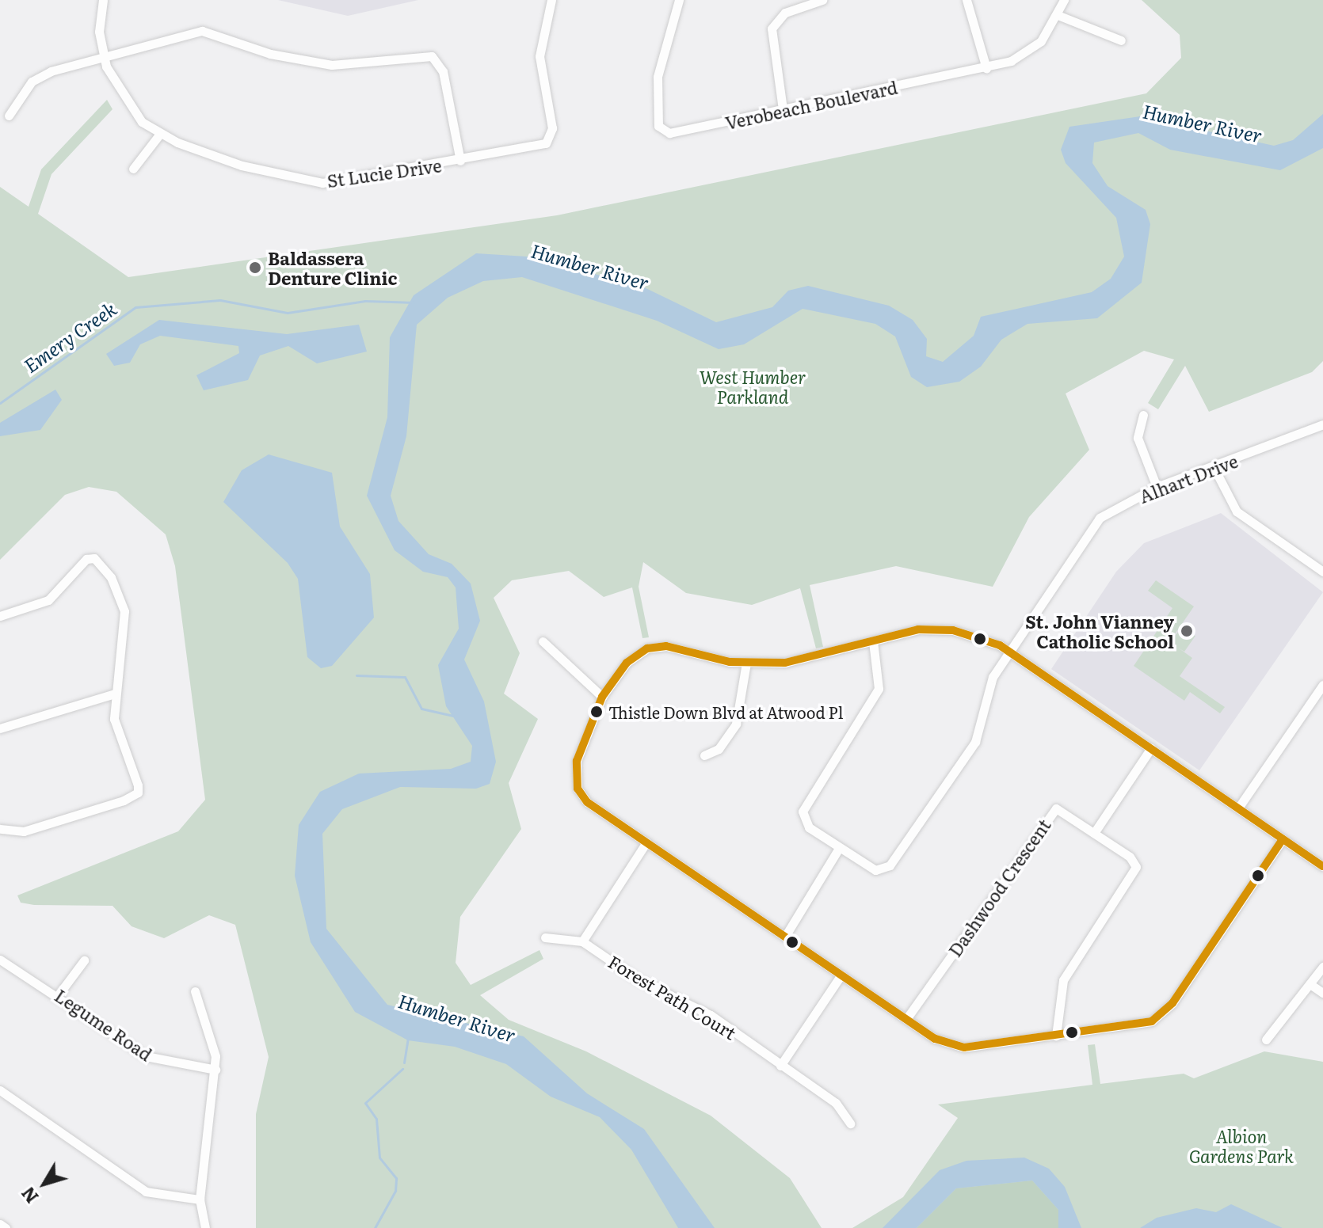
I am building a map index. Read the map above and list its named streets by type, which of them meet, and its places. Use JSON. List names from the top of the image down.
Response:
{
  "streets": {
    "street": [
      "Verobeach Boulevard",
      "St Lucie Drive",
      "Alhart Drive",
      "Dashwood Crescent",
      "Forest Path Court",
      "Legume Road"
    ]
  },
  "water": ["Humber River", "Emery Creek"],
  "parks": ["West Humber Parkland", "Albion Gardens Park"],
  "places": ["Baldassera Denture Clinic", "St. John Vianney Catholic School", "Thistle Down Blvd at Atwood Pl"],
  "north": "bottom left"
}
